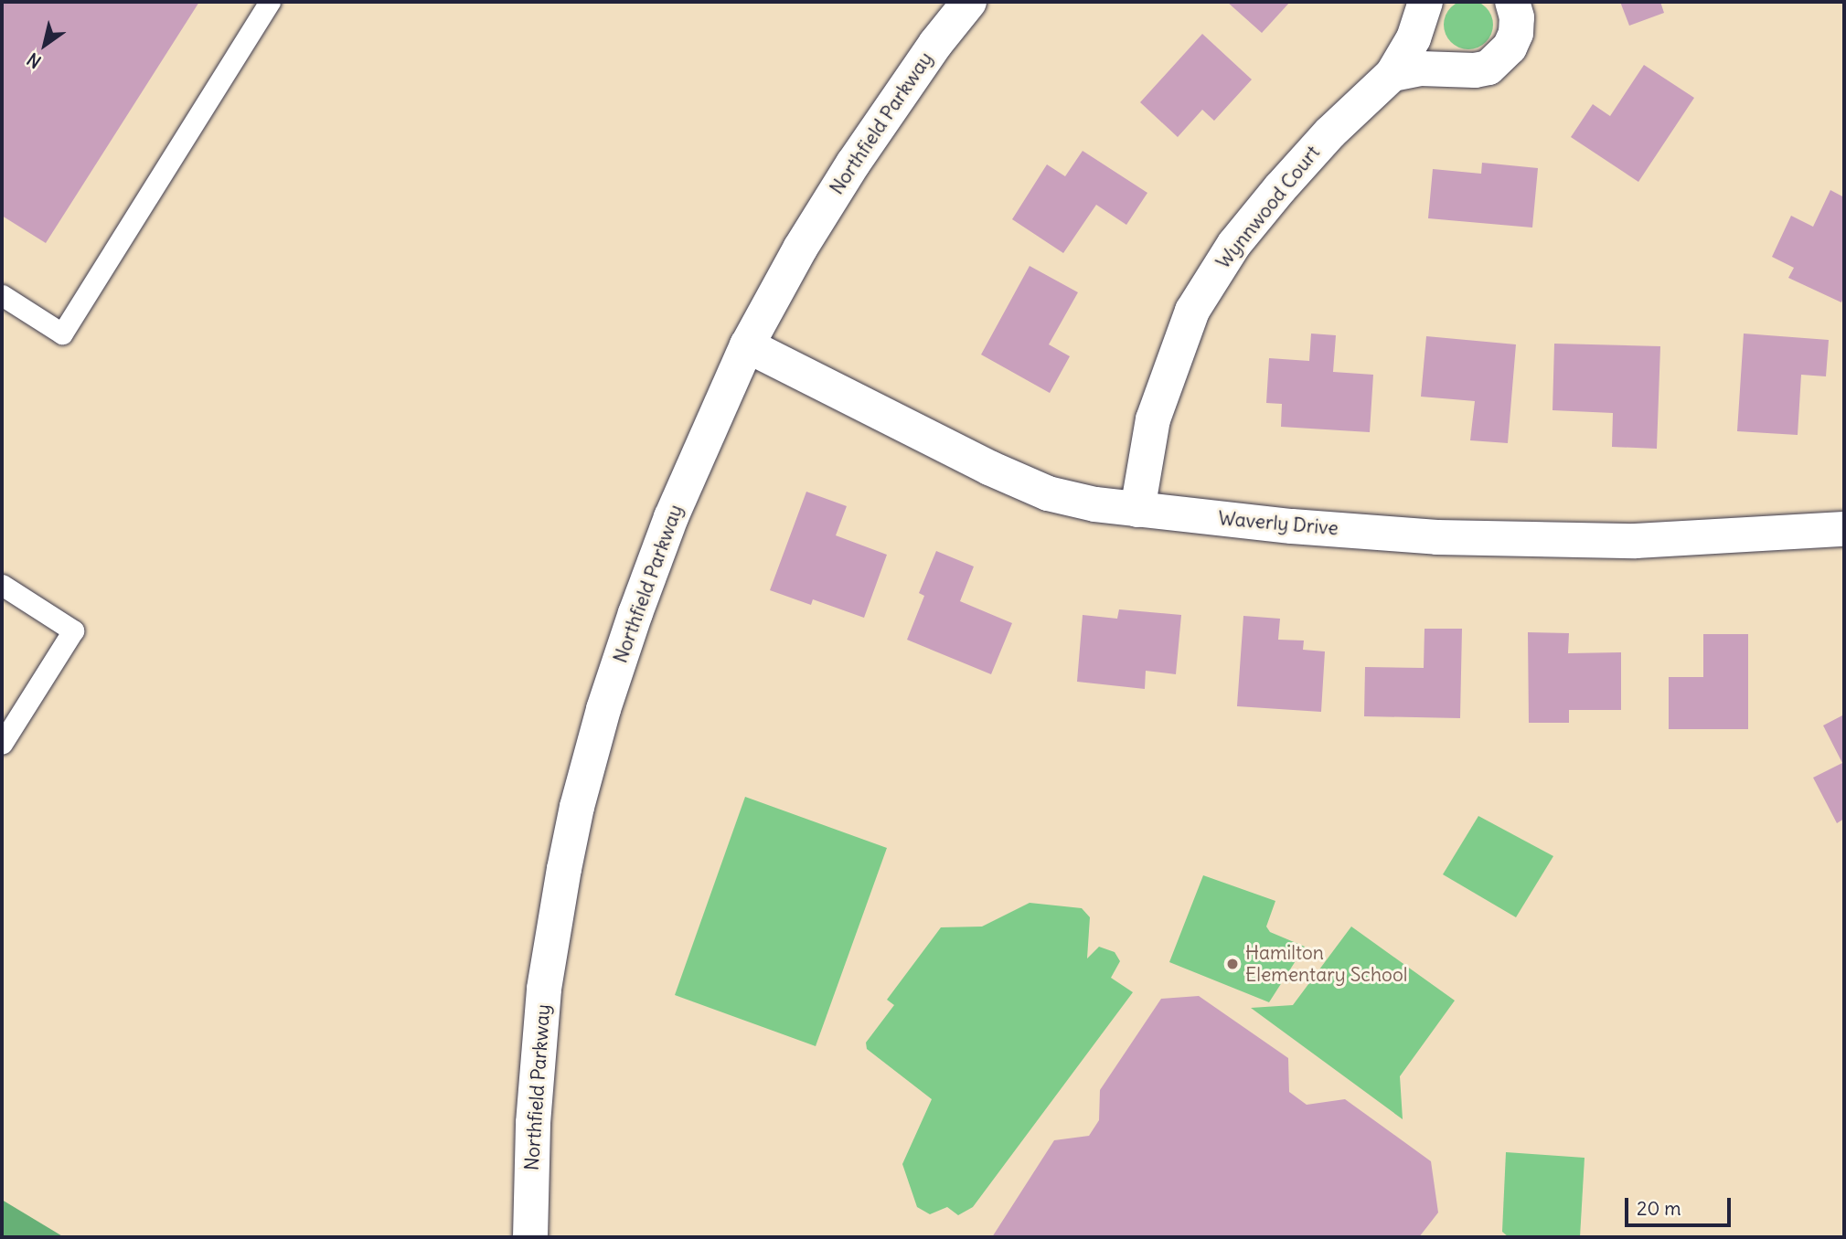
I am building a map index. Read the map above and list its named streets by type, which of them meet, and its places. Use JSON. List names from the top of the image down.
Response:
{
  "streets": {
    "street": ["Northfield Parkway", "Wynnwood Court", "Waverly Drive"]
  },
  "crossings": [
    ["Northfield Parkway", "Waverly Drive"],
    ["Wynnwood Court", "Waverly Drive"]
  ],
  "places": ["Hamilton Elementary School"],
  "scale_bar": "20 m",
  "north": "bottom left"
}
